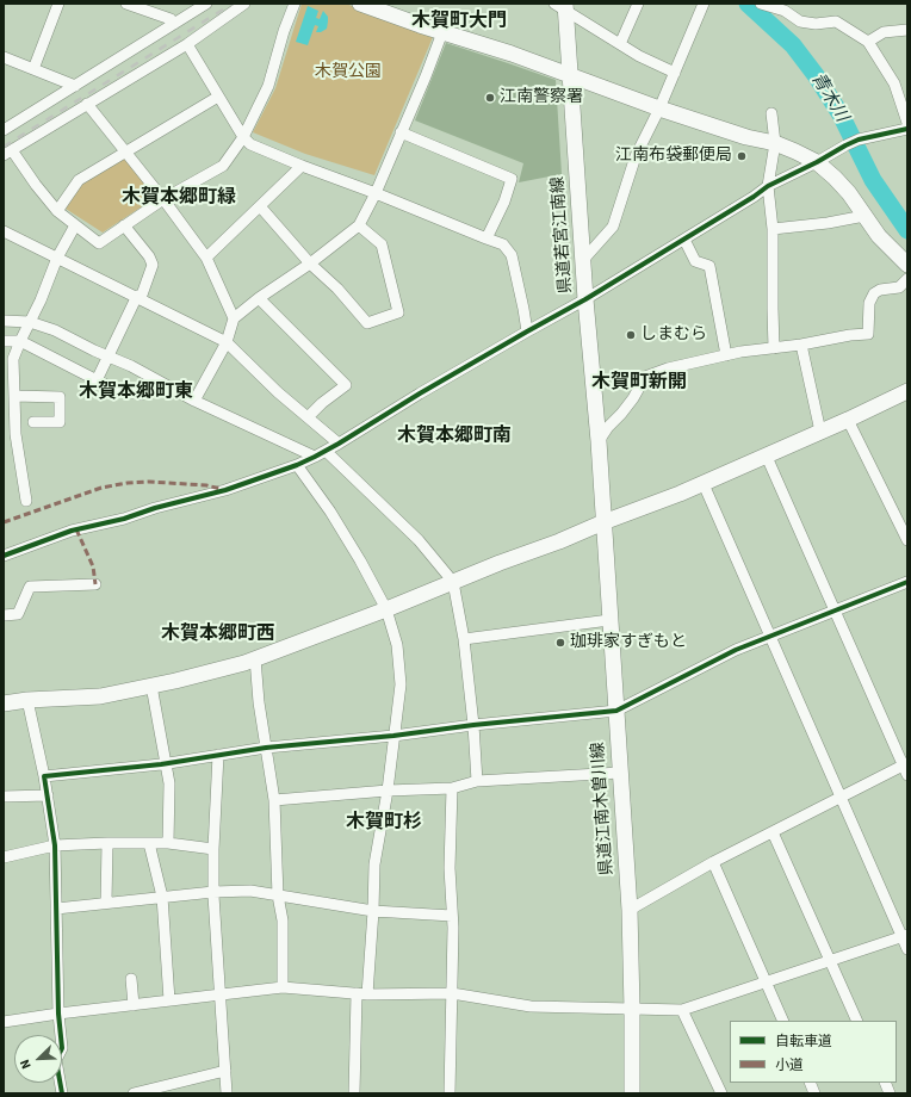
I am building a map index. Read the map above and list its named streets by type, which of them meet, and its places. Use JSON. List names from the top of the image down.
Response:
{
  "streets": {
    "street": ["県道若宮江南線", "県道江南木曽川線"]
  },
  "crossings": [
    ["県道若宮江南線", "県道江南木曽川線"]
  ],
  "districts": [
    "木賀町大門",
    "木賀本郷町緑",
    "木賀町新開",
    "木賀本郷町東",
    "木賀本郷町南",
    "木賀本郷町西",
    "木賀町杉"
  ],
  "water": ["青木川"],
  "parks": ["木賀公園"],
  "places": [
    "江南警察署",
    "江南布袋郵便局",
    "しまむら",
    "珈琲家すぎもと"
  ],
  "legend": ["自転車道", "小道"],
  "north": "bottom left"
}
